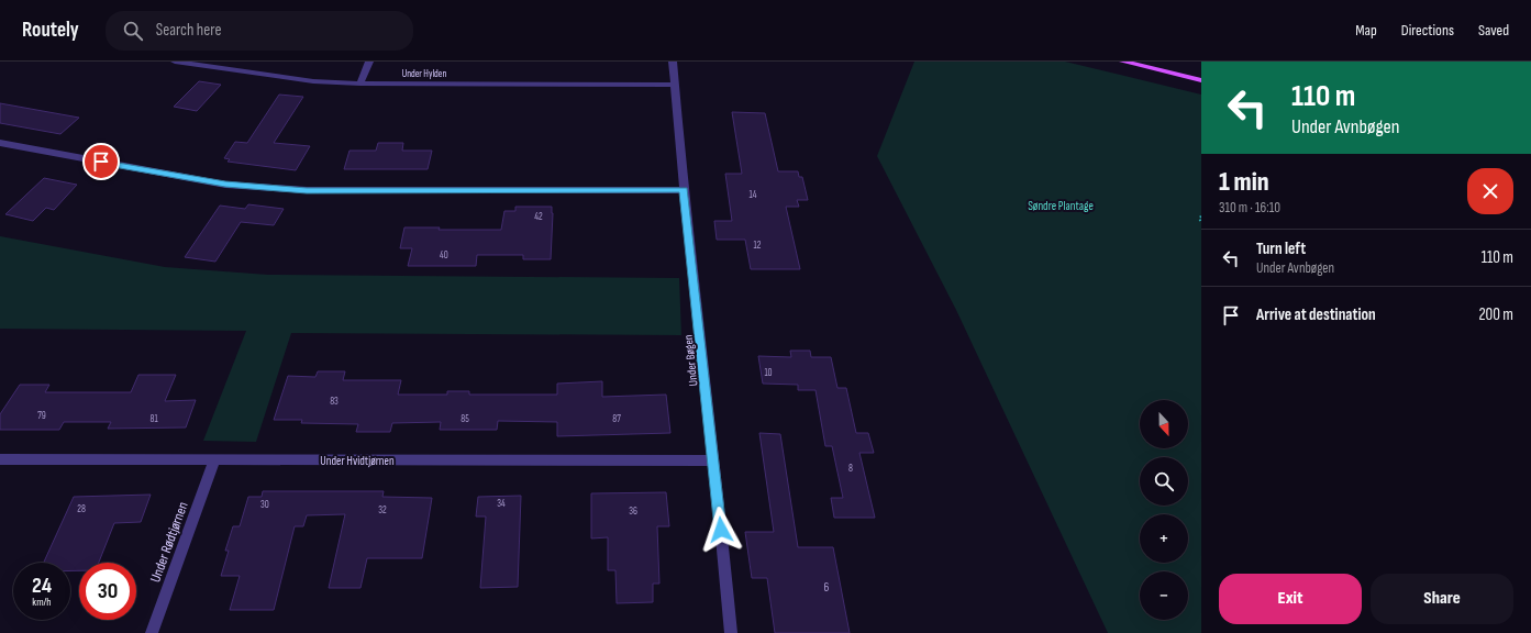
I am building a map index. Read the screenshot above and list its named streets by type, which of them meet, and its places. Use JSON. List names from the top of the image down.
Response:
{
  "streets": {
    "street": [
      "Under Hylden",
      "Under Bøgen",
      "Under Hvidtjørnen",
      "Under Rødtjørnen"
    ]
  },
  "crossings": [
    ["Under Hylden", "Under Bøgen"],
    ["Under Bøgen", "Under Hvidtjørnen"],
    ["Under Hvidtjørnen", "Under Rødtjørnen"]
  ],
  "parks": ["Søndre Plantage"],
  "house_numbers": [
    "14",
    "42",
    "12",
    "40",
    "10",
    "83",
    "79",
    "81",
    "85",
    "87",
    "8",
    "34",
    "30",
    "28",
    "32",
    "36",
    "6"
  ],
  "north": "bottom",
  "page": {
    "header": "Routely",
    "search": "Search here",
    "nav": ["Map", "Directions", "Saved"],
    "turn": ["110 m", "Under Avnbøgen"],
    "heading": ["1 min", "310 m · 16:10"],
    "list": [
      {
        "name": "Turn left",
        "note": "Under Avnbøgen",
        "value": "110 m"
      },
      {
        "name": "Arrive at destination",
        "value": "200 m"
      }
    ],
    "map_buttons": ["+", "−"],
    "speed": "24 km/h",
    "limit": "30",
    "buttons": ["Exit", "Share"]
  }
}
